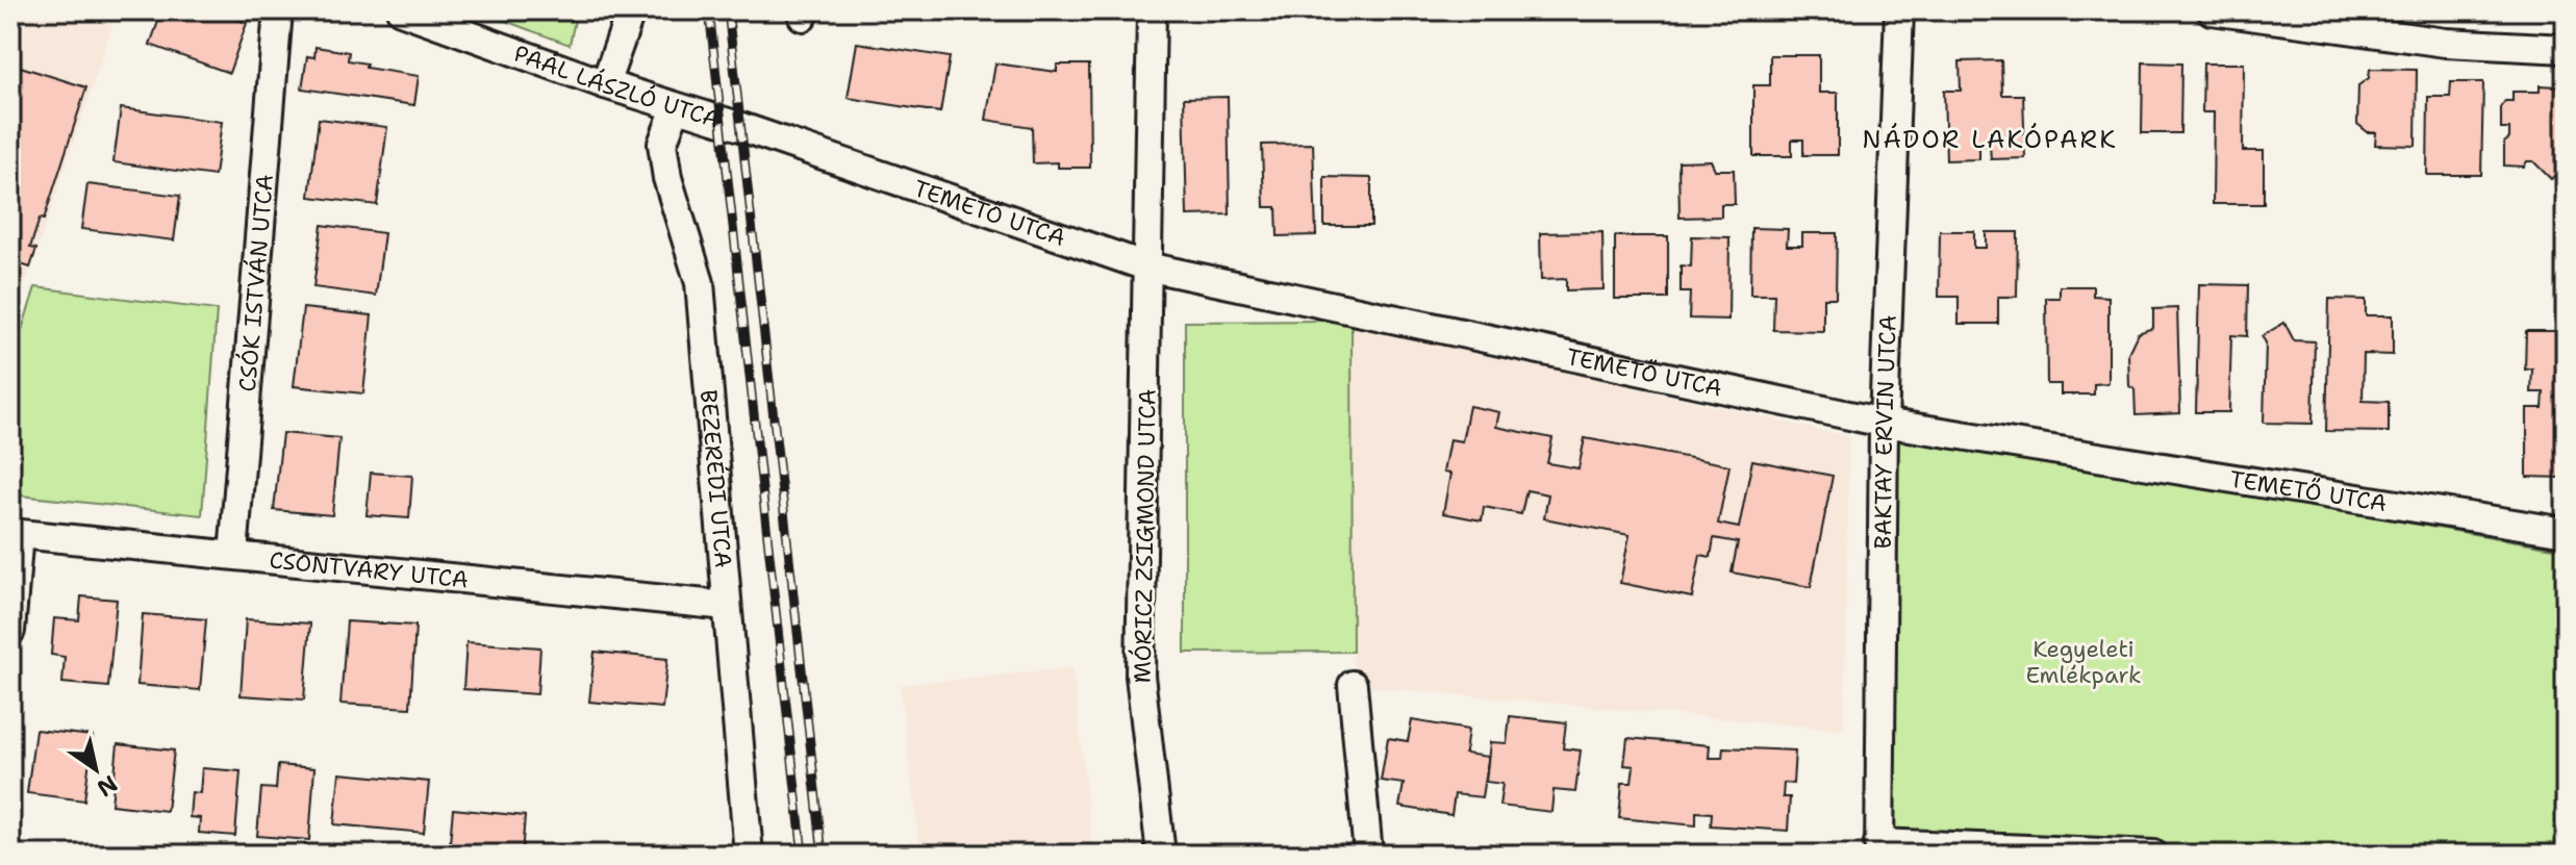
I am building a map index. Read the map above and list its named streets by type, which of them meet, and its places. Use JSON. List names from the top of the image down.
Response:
{
  "streets": {
    "street": [
      "PAÁL LÁSZLÓ UTCA",
      "TEMETŐ UTCA",
      "CSÓK ISTVÁN UTCA",
      "BAKTAY ERVIN UTCA",
      "BEZERÉDI UTCA",
      "MÓRICZ ZSIGMOND UTCA",
      "CSONTVÁRY UTCA"
    ]
  },
  "crossings": [
    ["PAÁL LÁSZLÓ UTCA", "TEMETŐ UTCA"],
    ["PAÁL LÁSZLÓ UTCA", "BEZERÉDI UTCA"],
    ["TEMETŐ UTCA", "BAKTAY ERVIN UTCA"],
    ["TEMETŐ UTCA", "MÓRICZ ZSIGMOND UTCA"],
    ["CSÓK ISTVÁN UTCA", "CSONTVÁRY UTCA"],
    ["BEZERÉDI UTCA", "CSONTVÁRY UTCA"]
  ],
  "districts": ["NÁDOR LAKÓPARK"],
  "parks": ["Kegyeleti Emlékpark"],
  "north": "bottom right"
}
